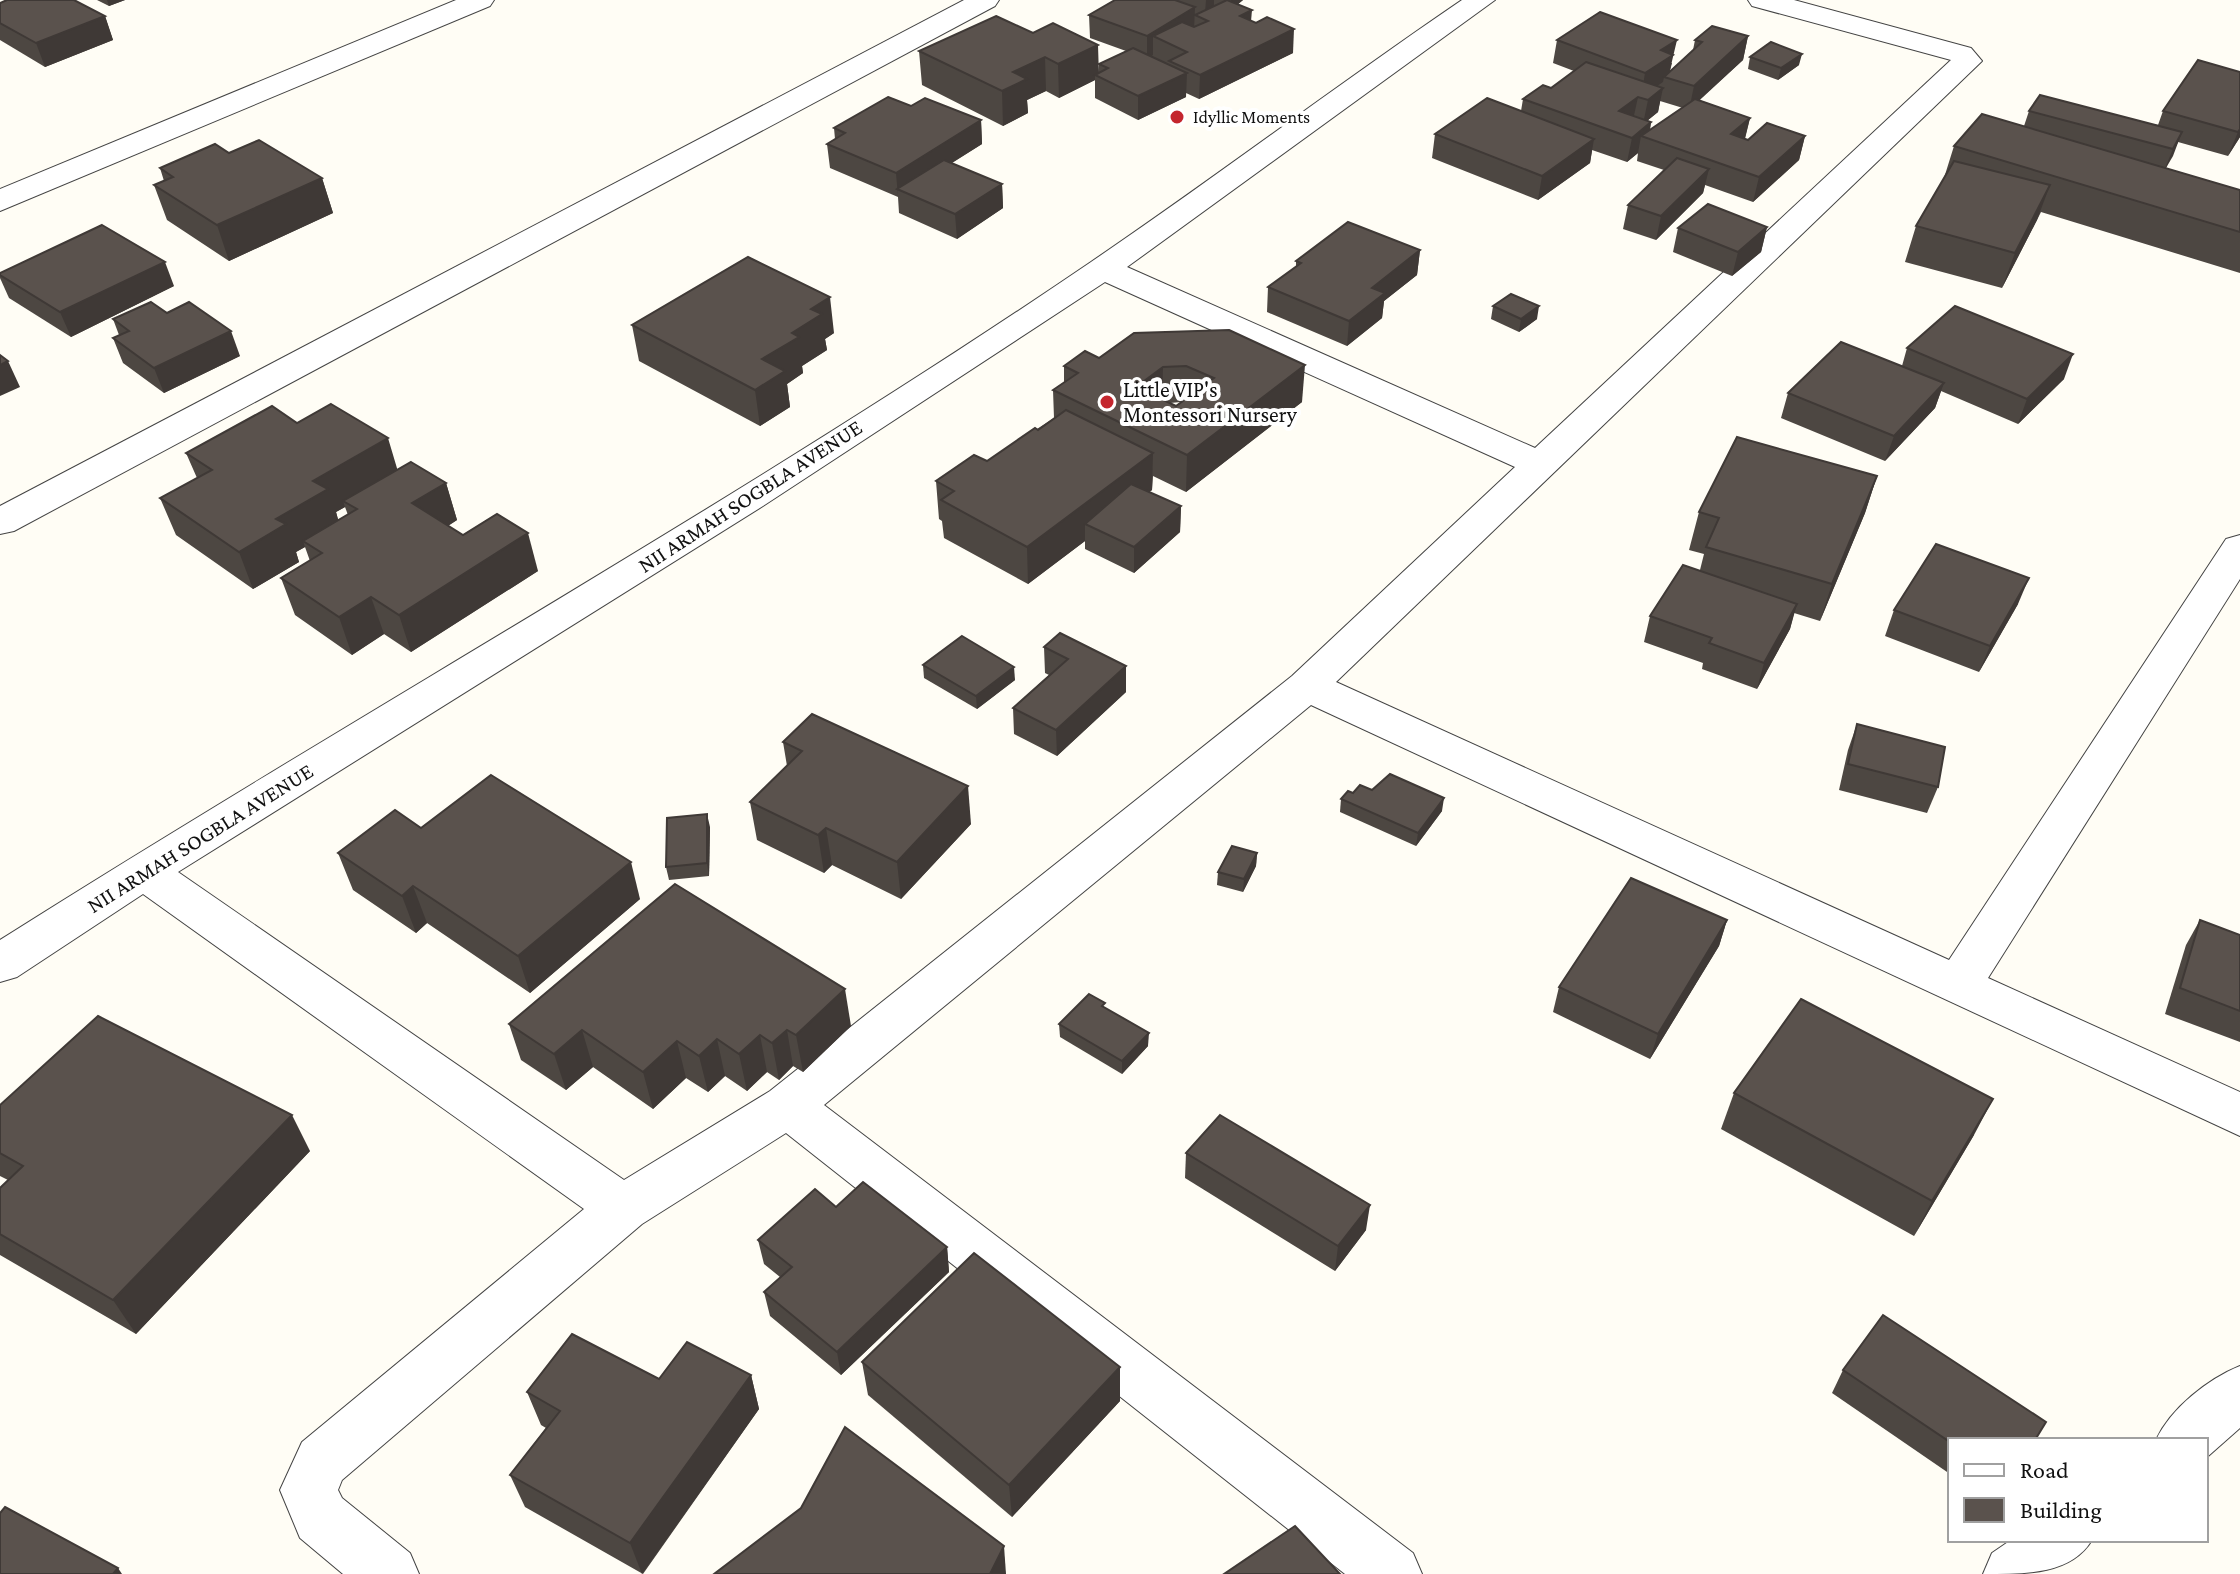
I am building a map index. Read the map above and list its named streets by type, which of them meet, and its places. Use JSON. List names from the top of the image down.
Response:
{
  "streets": {
    "street": ["NII ARMAH SOGBLA AVENUE"]
  },
  "places": ["Idyllic Moments", "Little VIP's Montessori Nursery"],
  "legend": ["Road", "Building"]
}
